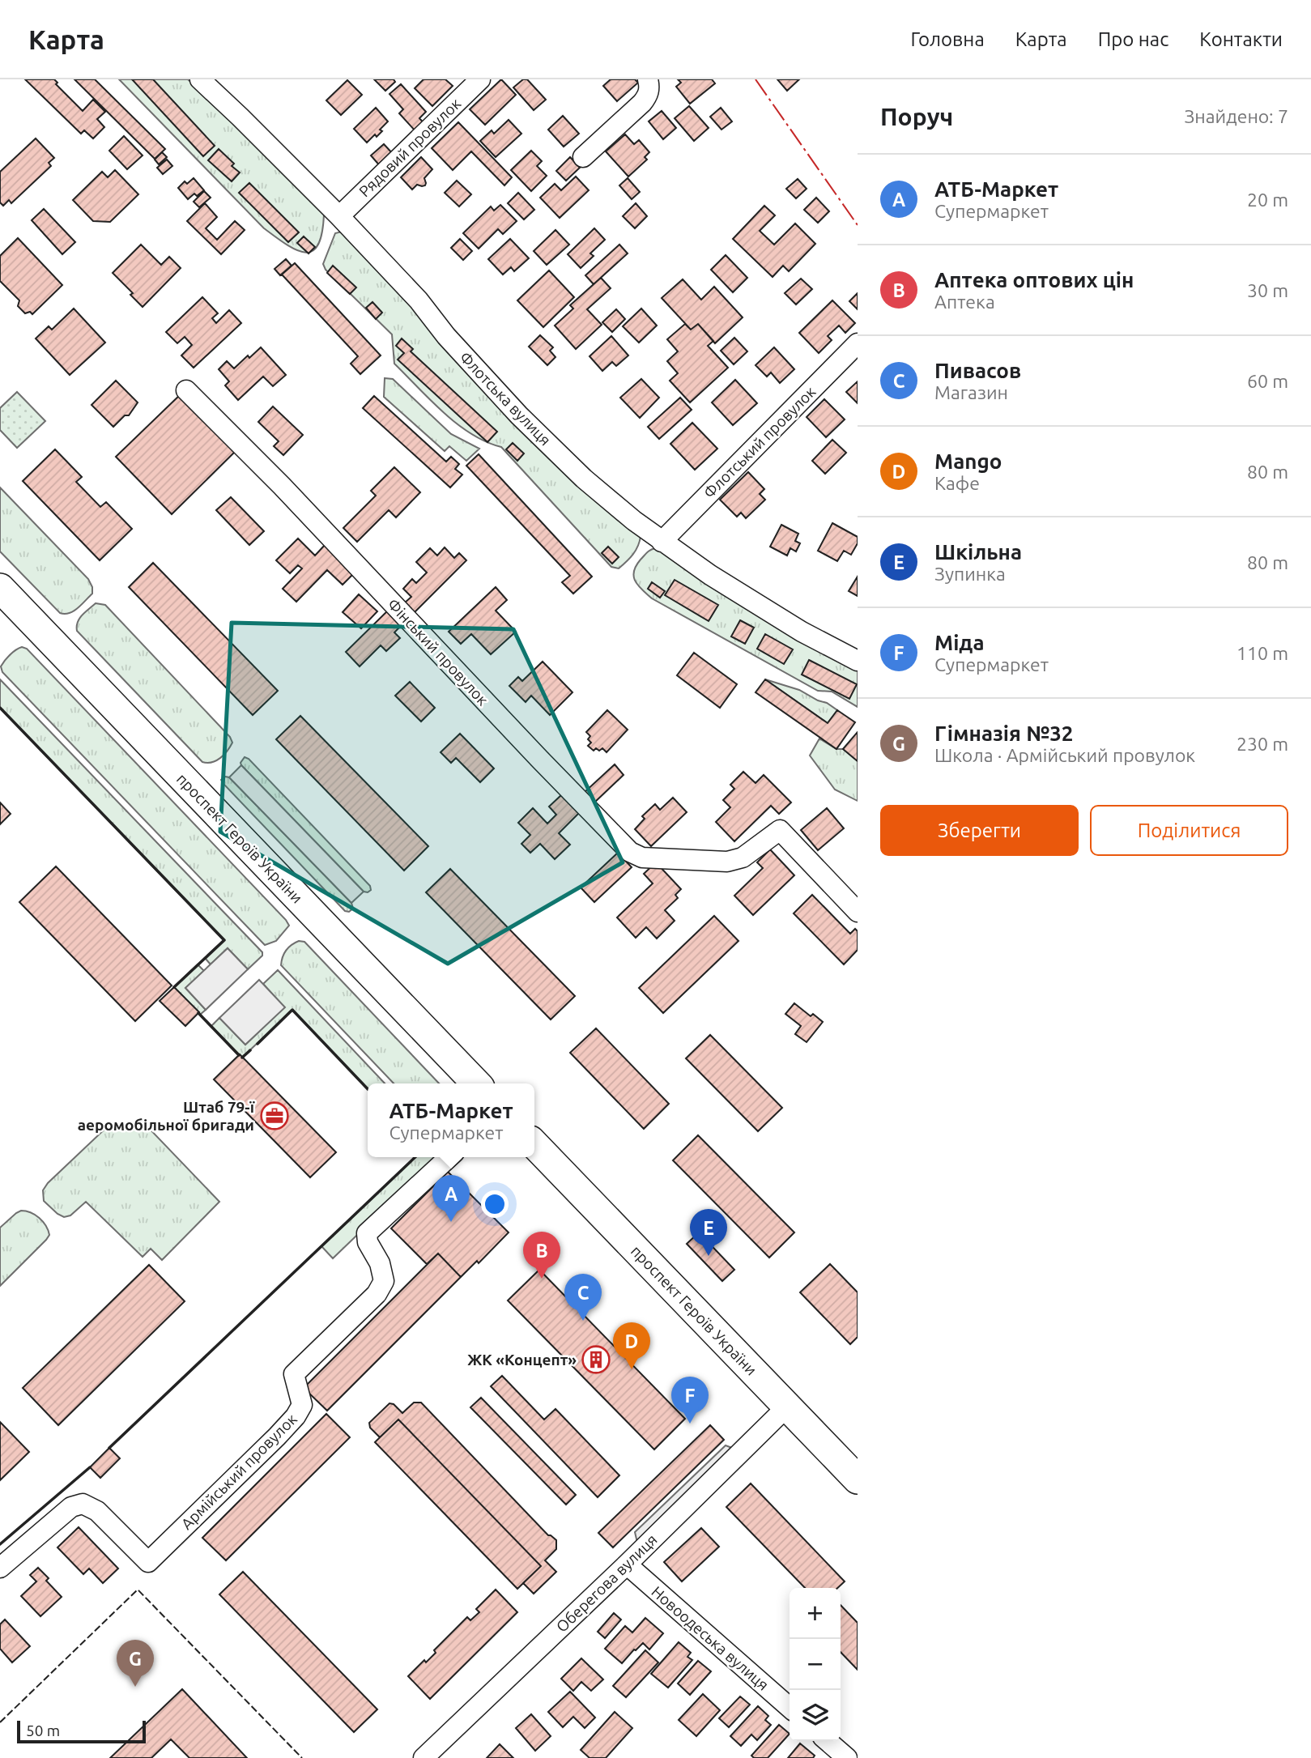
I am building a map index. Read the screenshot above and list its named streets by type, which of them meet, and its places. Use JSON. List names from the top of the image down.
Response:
{
  "streets": {
    "highway": ["проспект Героїв України"],
    "street": [
      "Рядовий провулок",
      "Флотська вулиця",
      "Флотський провулок",
      "Фінський провулок",
      "Армійський провулок",
      "Оберегова вулиця",
      "Новоодеська вулиця"
    ]
  },
  "crossings": [
    ["Рядовий провулок", "Флотська вулиця"],
    ["Флотська вулиця", "Флотський провулок"],
    ["проспект Героїв України", "Оберегова вулиця"],
    ["Оберегова вулиця", "Новоодеська вулиця"]
  ],
  "places": {
    "office": ["Штаб 79-ї аеромобільної бригади"],
    "building": ["ЖК «Концепт»"]
  },
  "scale_bar": "50 m",
  "page": {
    "header": "Карта",
    "nav": [
      "Головна",
      "Карта",
      "Про нас",
      "Контакти"
    ],
    "heading": ["Поруч", "Знайдено: 7"],
    "list": [
      {
        "mark": "A",
        "name": "АТБ-Маркет",
        "note": "Супермаркет",
        "value": "20 m"
      },
      {
        "mark": "B",
        "name": "Аптека оптових цін",
        "note": "Аптека",
        "value": "30 m"
      },
      {
        "mark": "C",
        "name": "Пивасов",
        "note": "Магазин",
        "value": "60 m"
      },
      {
        "mark": "D",
        "name": "Mango",
        "note": "Кафе",
        "value": "80 m"
      },
      {
        "mark": "E",
        "name": "Шкільна",
        "note": "Зупинка",
        "value": "80 m"
      },
      {
        "mark": "F",
        "name": "Міда",
        "note": "Супермаркет",
        "value": "110 m"
      },
      {
        "mark": "G",
        "name": "Гімназія №32",
        "note": "Школа · Армійський провулок",
        "value": "230 m"
      }
    ],
    "buttons": ["Зберегти", "Поділитися"],
    "popup": ["АТБ-Маркет", "Супермаркет"],
    "pins": [
      "A",
      "E",
      "B",
      "C",
      "D",
      "F",
      "G"
    ],
    "map_buttons": ["+", "−"],
    "scale": "50 m"
  }
}
